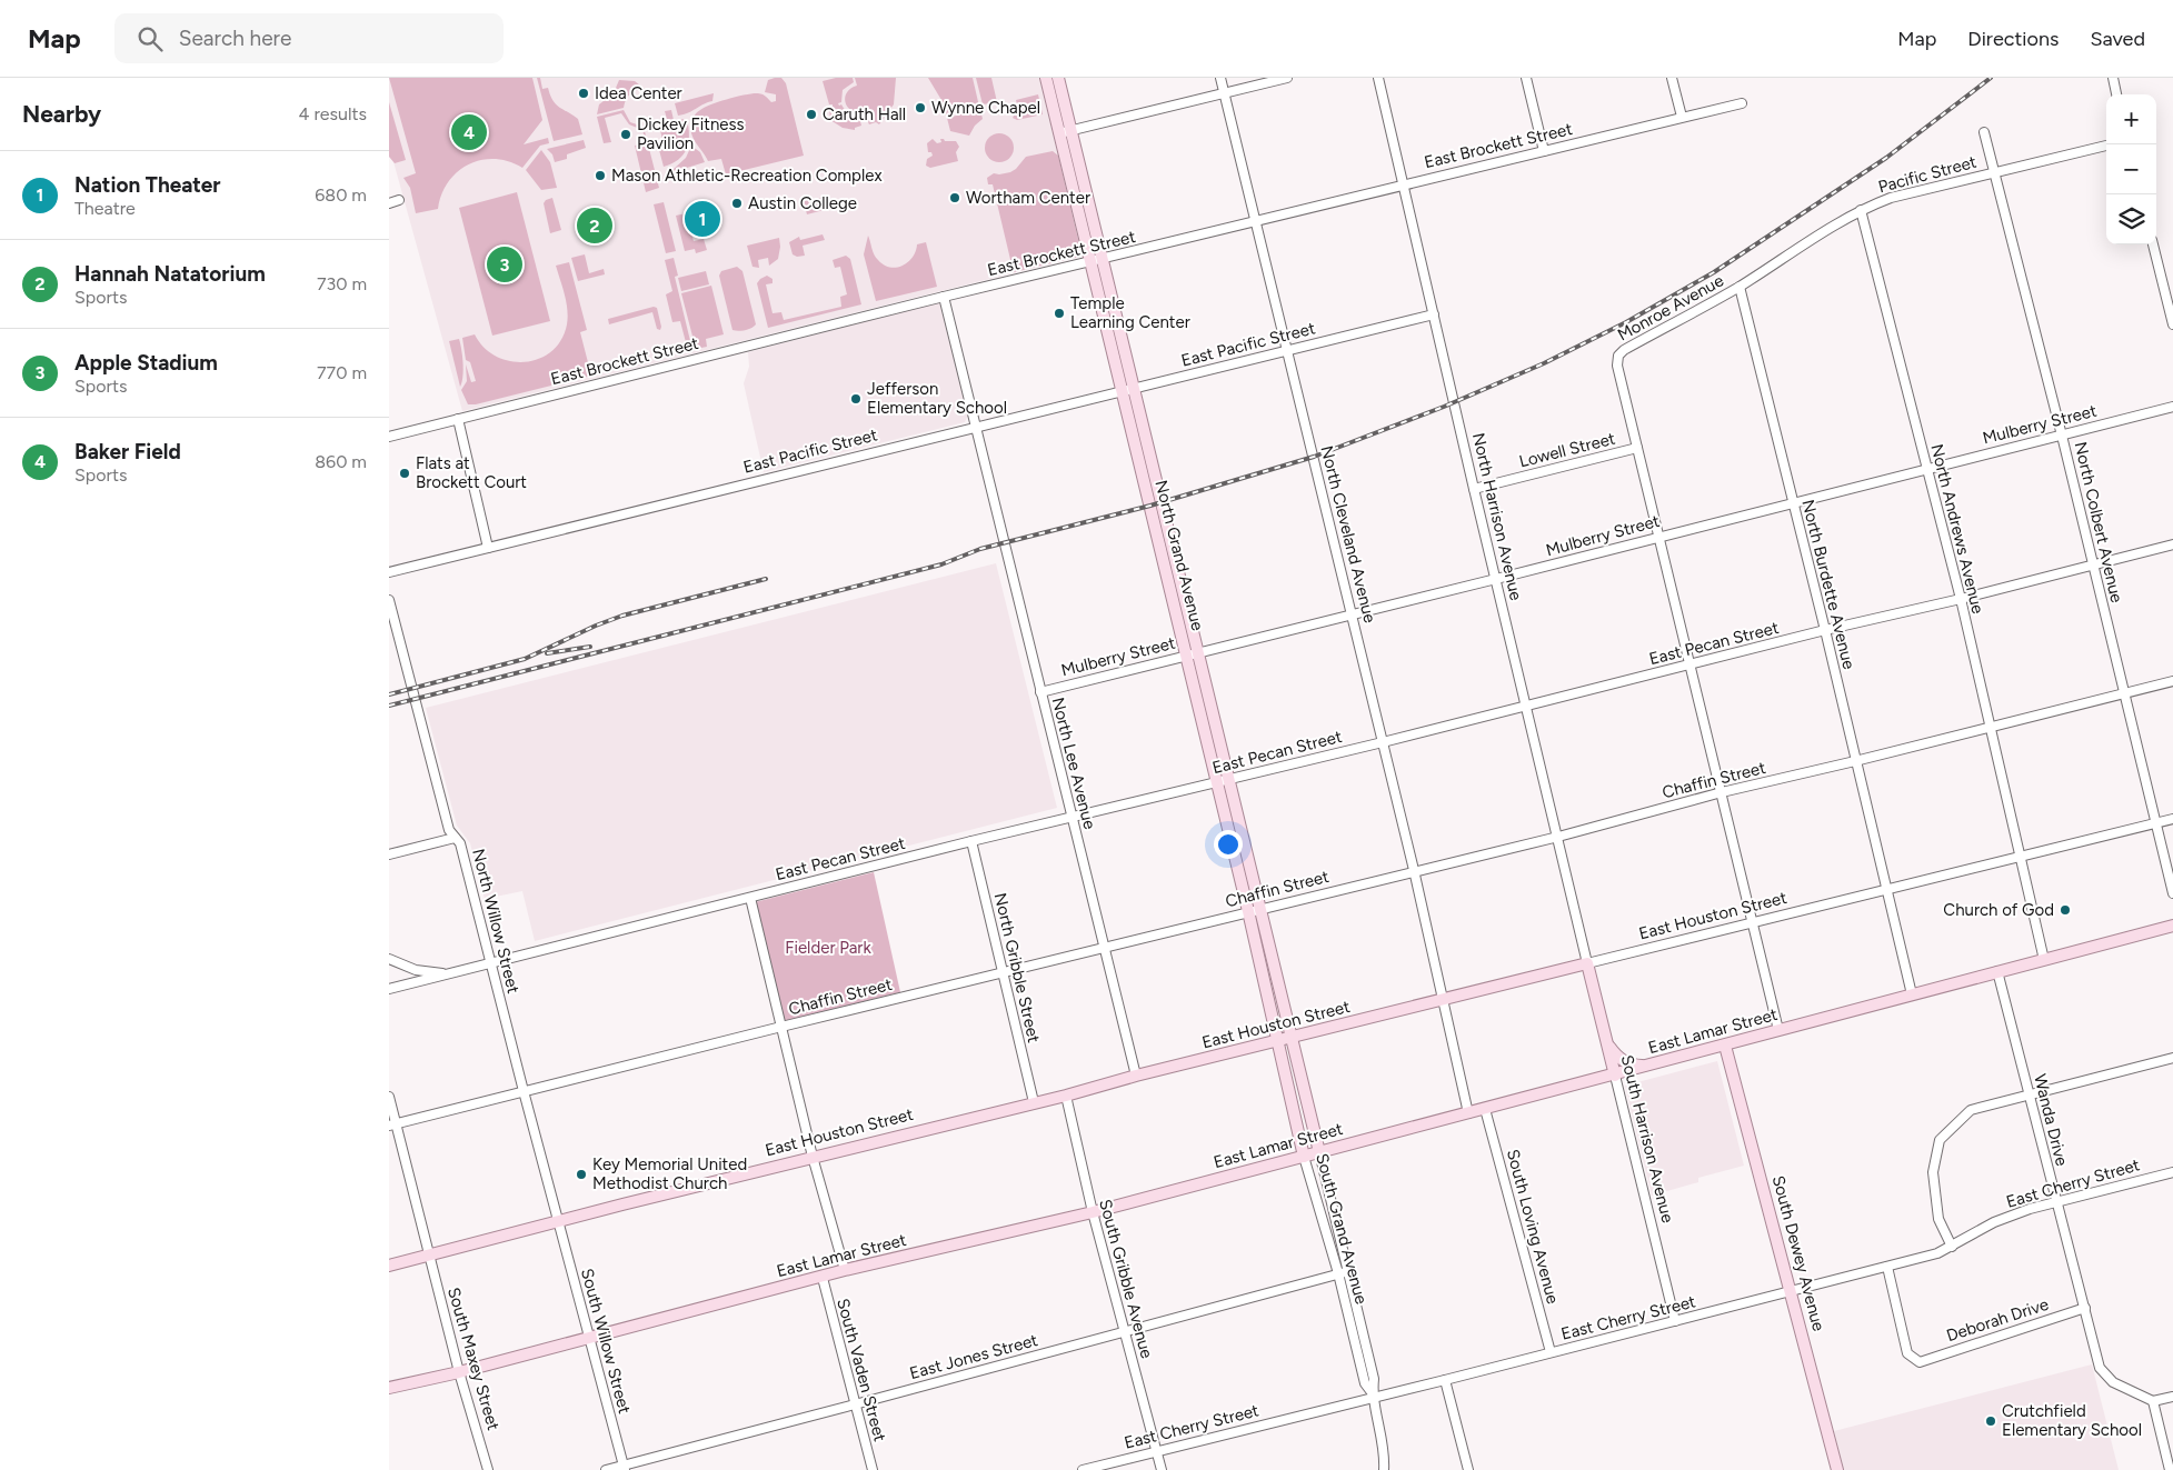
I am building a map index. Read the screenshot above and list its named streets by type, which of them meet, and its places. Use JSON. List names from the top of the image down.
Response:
{
  "streets": {
    "main road": [
      "North Grand Avenue",
      "East Houston Street",
      "East Lamar Street",
      "South Harrison Avenue",
      "South Grand Avenue",
      "South Dewey Avenue"
    ],
    "street": [
      "East Brockett Street",
      "Pacific Street",
      "Monroe Avenue",
      "East Pacific Street",
      "Mulberry Street",
      "Lowell Street",
      "North Harrison Avenue",
      "North Colbert Avenue",
      "North Andrews Avenue",
      "North Cleveland Avenue",
      "North Burdette Avenue",
      "East Pecan Street",
      "North Lee Avenue",
      "Chaffin Street",
      "North Willow Street",
      "North Gribble Street",
      "Wanda Drive",
      "East Cherry Street",
      "South Loving Avenue",
      "South Gribble Avenue",
      "Deborah Drive",
      "South Willow Street",
      "East Jones Street",
      "South Maxey Street",
      "South Vaden Street"
    ]
  },
  "crossings": [
    ["East Brockett Street", "North Harrison Avenue"],
    ["East Brockett Street", "North Cleveland Avenue"],
    ["East Brockett Street", "North Grand Avenue"],
    ["East Brockett Street", "North Lee Avenue"],
    ["Pacific Street", "Monroe Avenue"],
    ["Pacific Street", "North Colbert Avenue"],
    ["Pacific Street", "North Andrews Avenue"],
    ["Pacific Street", "North Burdette Avenue"],
    ["Monroe Avenue", "Lowell Street"],
    ["Monroe Avenue", "North Burdette Avenue"],
    ["East Pacific Street", "North Harrison Avenue"],
    ["East Pacific Street", "North Cleveland Avenue"],
    ["East Pacific Street", "North Grand Avenue"],
    ["East Pacific Street", "North Lee Avenue"],
    ["Mulberry Street", "North Harrison Avenue"],
    ["Mulberry Street", "North Colbert Avenue"],
    ["Mulberry Street", "North Andrews Avenue"],
    ["Mulberry Street", "North Cleveland Avenue"],
    ["Mulberry Street", "North Grand Avenue"],
    ["Mulberry Street", "North Burdette Avenue"],
    ["Mulberry Street", "North Lee Avenue"],
    ["Lowell Street", "North Harrison Avenue"],
    ["North Harrison Avenue", "East Pecan Street"],
    ["North Harrison Avenue", "Chaffin Street"],
    ["North Harrison Avenue", "East Houston Street"],
    ["North Harrison Avenue", "South Harrison Avenue"],
    ["North Colbert Avenue", "East Pecan Street"],
    ["North Colbert Avenue", "Chaffin Street"],
    ["North Colbert Avenue", "East Houston Street"],
    ["North Andrews Avenue", "East Pecan Street"],
    ["North Andrews Avenue", "Chaffin Street"],
    ["North Andrews Avenue", "East Houston Street"],
    ["North Andrews Avenue", "East Lamar Street"],
    ["North Cleveland Avenue", "East Pecan Street"],
    ["North Cleveland Avenue", "Chaffin Street"],
    ["North Cleveland Avenue", "East Houston Street"],
    ["North Cleveland Avenue", "East Lamar Street"],
    ["North Grand Avenue", "East Pecan Street"],
    ["North Grand Avenue", "Chaffin Street"],
    ["North Grand Avenue", "East Houston Street"],
    ["North Grand Avenue", "South Grand Avenue"],
    ["North Burdette Avenue", "East Pecan Street"],
    ["North Burdette Avenue", "Chaffin Street"],
    ["North Burdette Avenue", "East Houston Street"],
    ["North Burdette Avenue", "East Lamar Street"],
    ["East Pecan Street", "North Lee Avenue"],
    ["East Pecan Street", "North Willow Street"],
    ["East Pecan Street", "North Gribble Street"],
    ["North Lee Avenue", "Chaffin Street"],
    ["North Lee Avenue", "East Houston Street"],
    ["Chaffin Street", "North Willow Street"],
    ["Chaffin Street", "North Gribble Street"],
    ["Chaffin Street", "South Maxey Street"],
    ["East Houston Street", "North Willow Street"],
    ["East Houston Street", "North Gribble Street"],
    ["East Houston Street", "South Harrison Avenue"],
    ["East Houston Street", "South Grand Avenue"],
    ["East Houston Street", "South Gribble Avenue"],
    ["East Houston Street", "South Willow Street"],
    ["East Houston Street", "South Maxey Street"],
    ["North Willow Street", "South Willow Street"],
    ["East Lamar Street", "Wanda Drive"],
    ["East Lamar Street", "South Harrison Avenue"],
    ["East Lamar Street", "South Loving Avenue"],
    ["East Lamar Street", "South Grand Avenue"],
    ["East Lamar Street", "South Dewey Avenue"],
    ["East Lamar Street", "South Gribble Avenue"],
    ["East Lamar Street", "South Willow Street"],
    ["East Lamar Street", "South Maxey Street"],
    ["East Lamar Street", "South Vaden Street"],
    ["Wanda Drive", "East Cherry Street"],
    ["Wanda Drive", "Deborah Drive"],
    ["South Harrison Avenue", "East Cherry Street"],
    ["East Cherry Street", "South Loving Avenue"],
    ["East Cherry Street", "South Grand Avenue"],
    ["East Cherry Street", "South Dewey Avenue"],
    ["East Cherry Street", "South Gribble Avenue"],
    ["East Cherry Street", "Deborah Drive"],
    ["South Grand Avenue", "East Jones Street"],
    ["South Gribble Avenue", "East Jones Street"],
    ["South Willow Street", "East Jones Street"],
    ["East Jones Street", "South Vaden Street"]
  ],
  "parks": ["Fielder Park"],
  "places": [
    "Idea Center",
    "Wynne Chapel",
    "Caruth Hall",
    "Dickey Fitness Pavilion",
    "Mason Athletic-Recreation Complex",
    "Wortham Center",
    "Austin College",
    "Temple Learning Center",
    "Jefferson Elementary School",
    "Flats at Brockett Court",
    "Church of God",
    "Key Memorial United Methodist Church",
    "Crutchfield Elementary School"
  ],
  "page": {
    "header": "Map",
    "search": "Search here",
    "nav": ["Map", "Directions", "Saved"],
    "heading": ["Nearby", "4 results"],
    "map_buttons": ["+", "−"],
    "pins": [
      "4",
      "1",
      "2",
      "3"
    ],
    "list": [
      {
        "mark": "1",
        "name": "Nation Theater",
        "note": "Theatre",
        "value": "680 m"
      },
      {
        "mark": "2",
        "name": "Hannah Natatorium",
        "note": "Sports",
        "value": "730 m"
      },
      {
        "mark": "3",
        "name": "Apple Stadium",
        "note": "Sports",
        "value": "770 m"
      },
      {
        "mark": "4",
        "name": "Baker Field",
        "note": "Sports",
        "value": "860 m"
      }
    ]
  }
}
